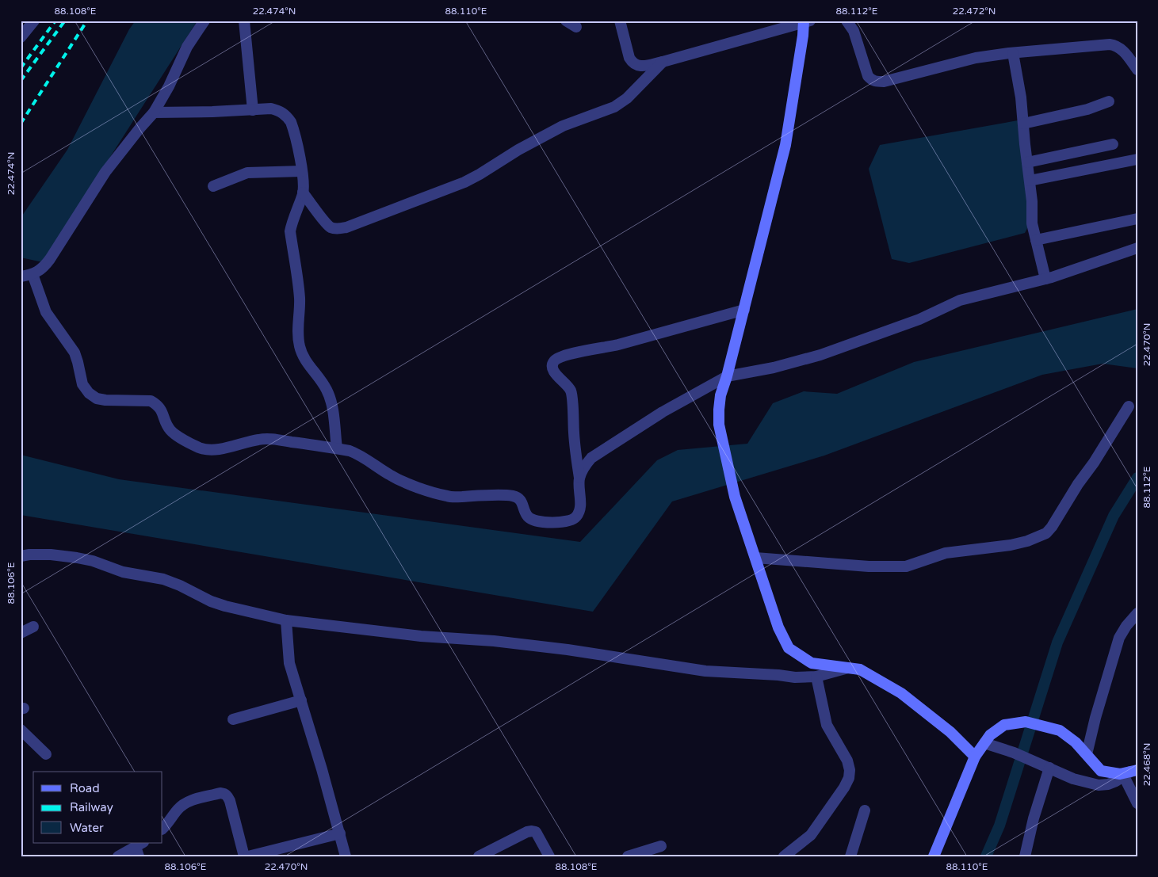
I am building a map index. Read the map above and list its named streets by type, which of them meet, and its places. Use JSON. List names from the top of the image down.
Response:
{
  "legend": ["Road", "Railway", "Water"],
  "coordinates": [
    "88.108°E",
    "22.474°N",
    "88.110°E",
    "88.112°E",
    "22.472°N",
    "22.470°N",
    "88.106°E",
    "22.468°N"
  ]
}
